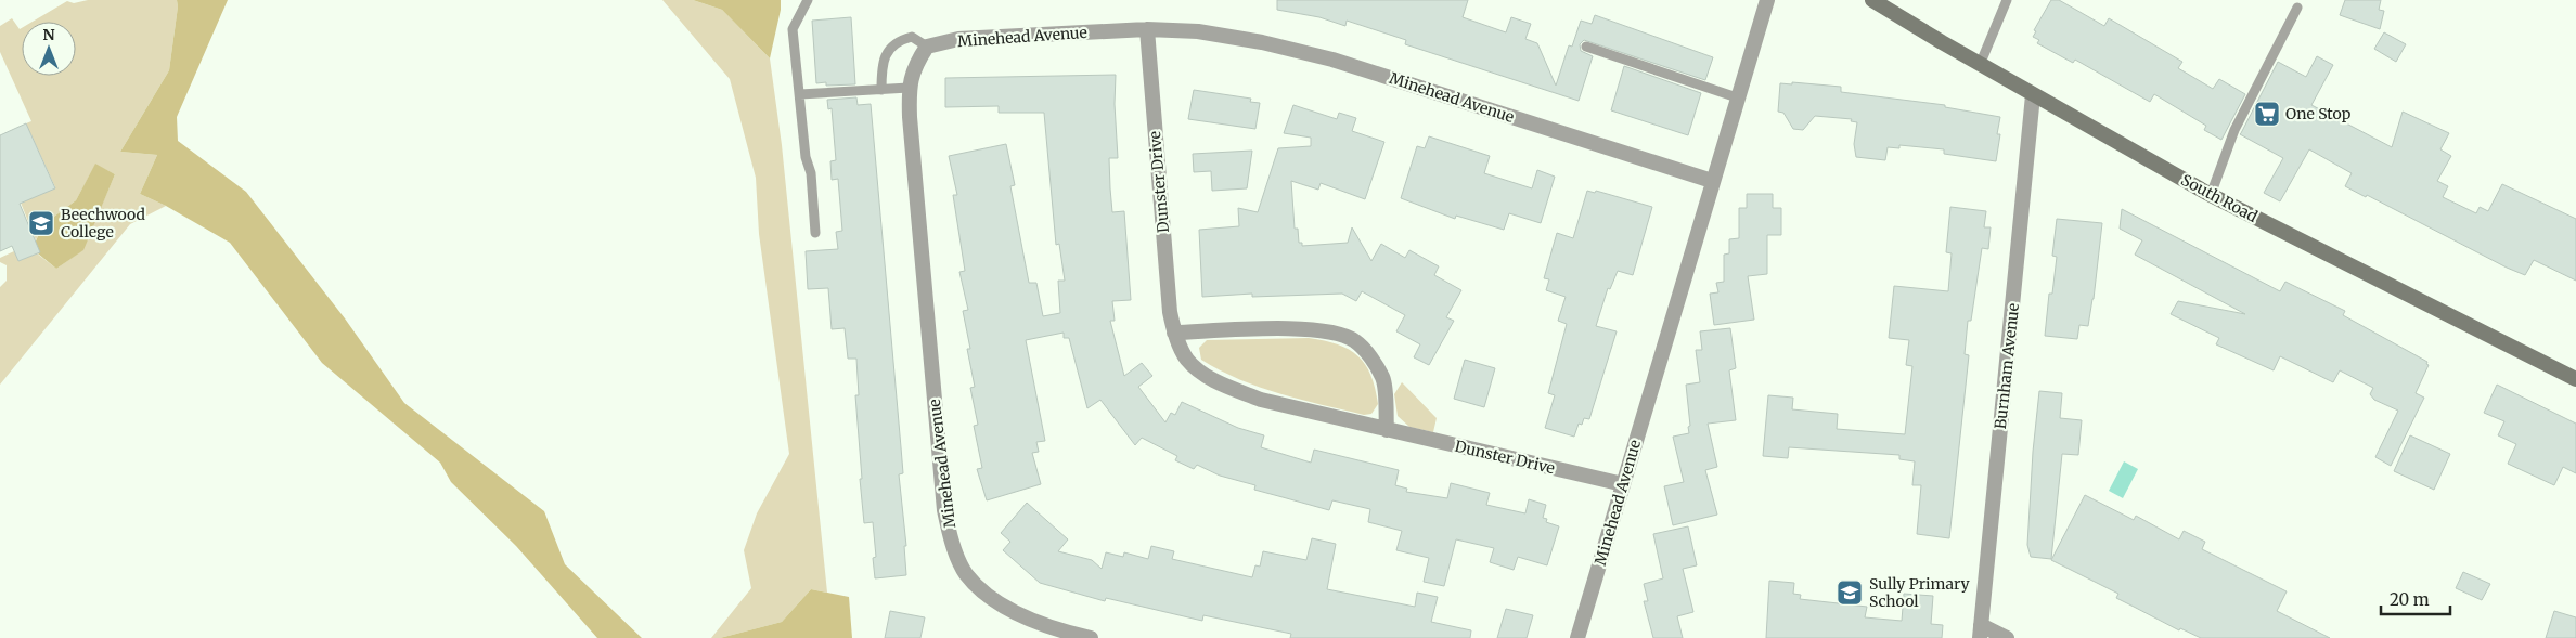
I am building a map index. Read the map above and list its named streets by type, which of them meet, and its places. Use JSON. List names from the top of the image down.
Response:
{
  "streets": {
    "main road": ["South Road"],
    "street": ["Minehead Avenue", "Dunster Drive", "Burnham Avenue"]
  },
  "crossings": [
    ["Minehead Avenue", "Dunster Drive"],
    ["South Road", "Burnham Avenue"]
  ],
  "places": {
    "supermarket": ["One Stop"],
    "school or university": ["Beechwood College", "Sully Primary School"]
  },
  "scale_bar": "20 m",
  "north": "top"
}
